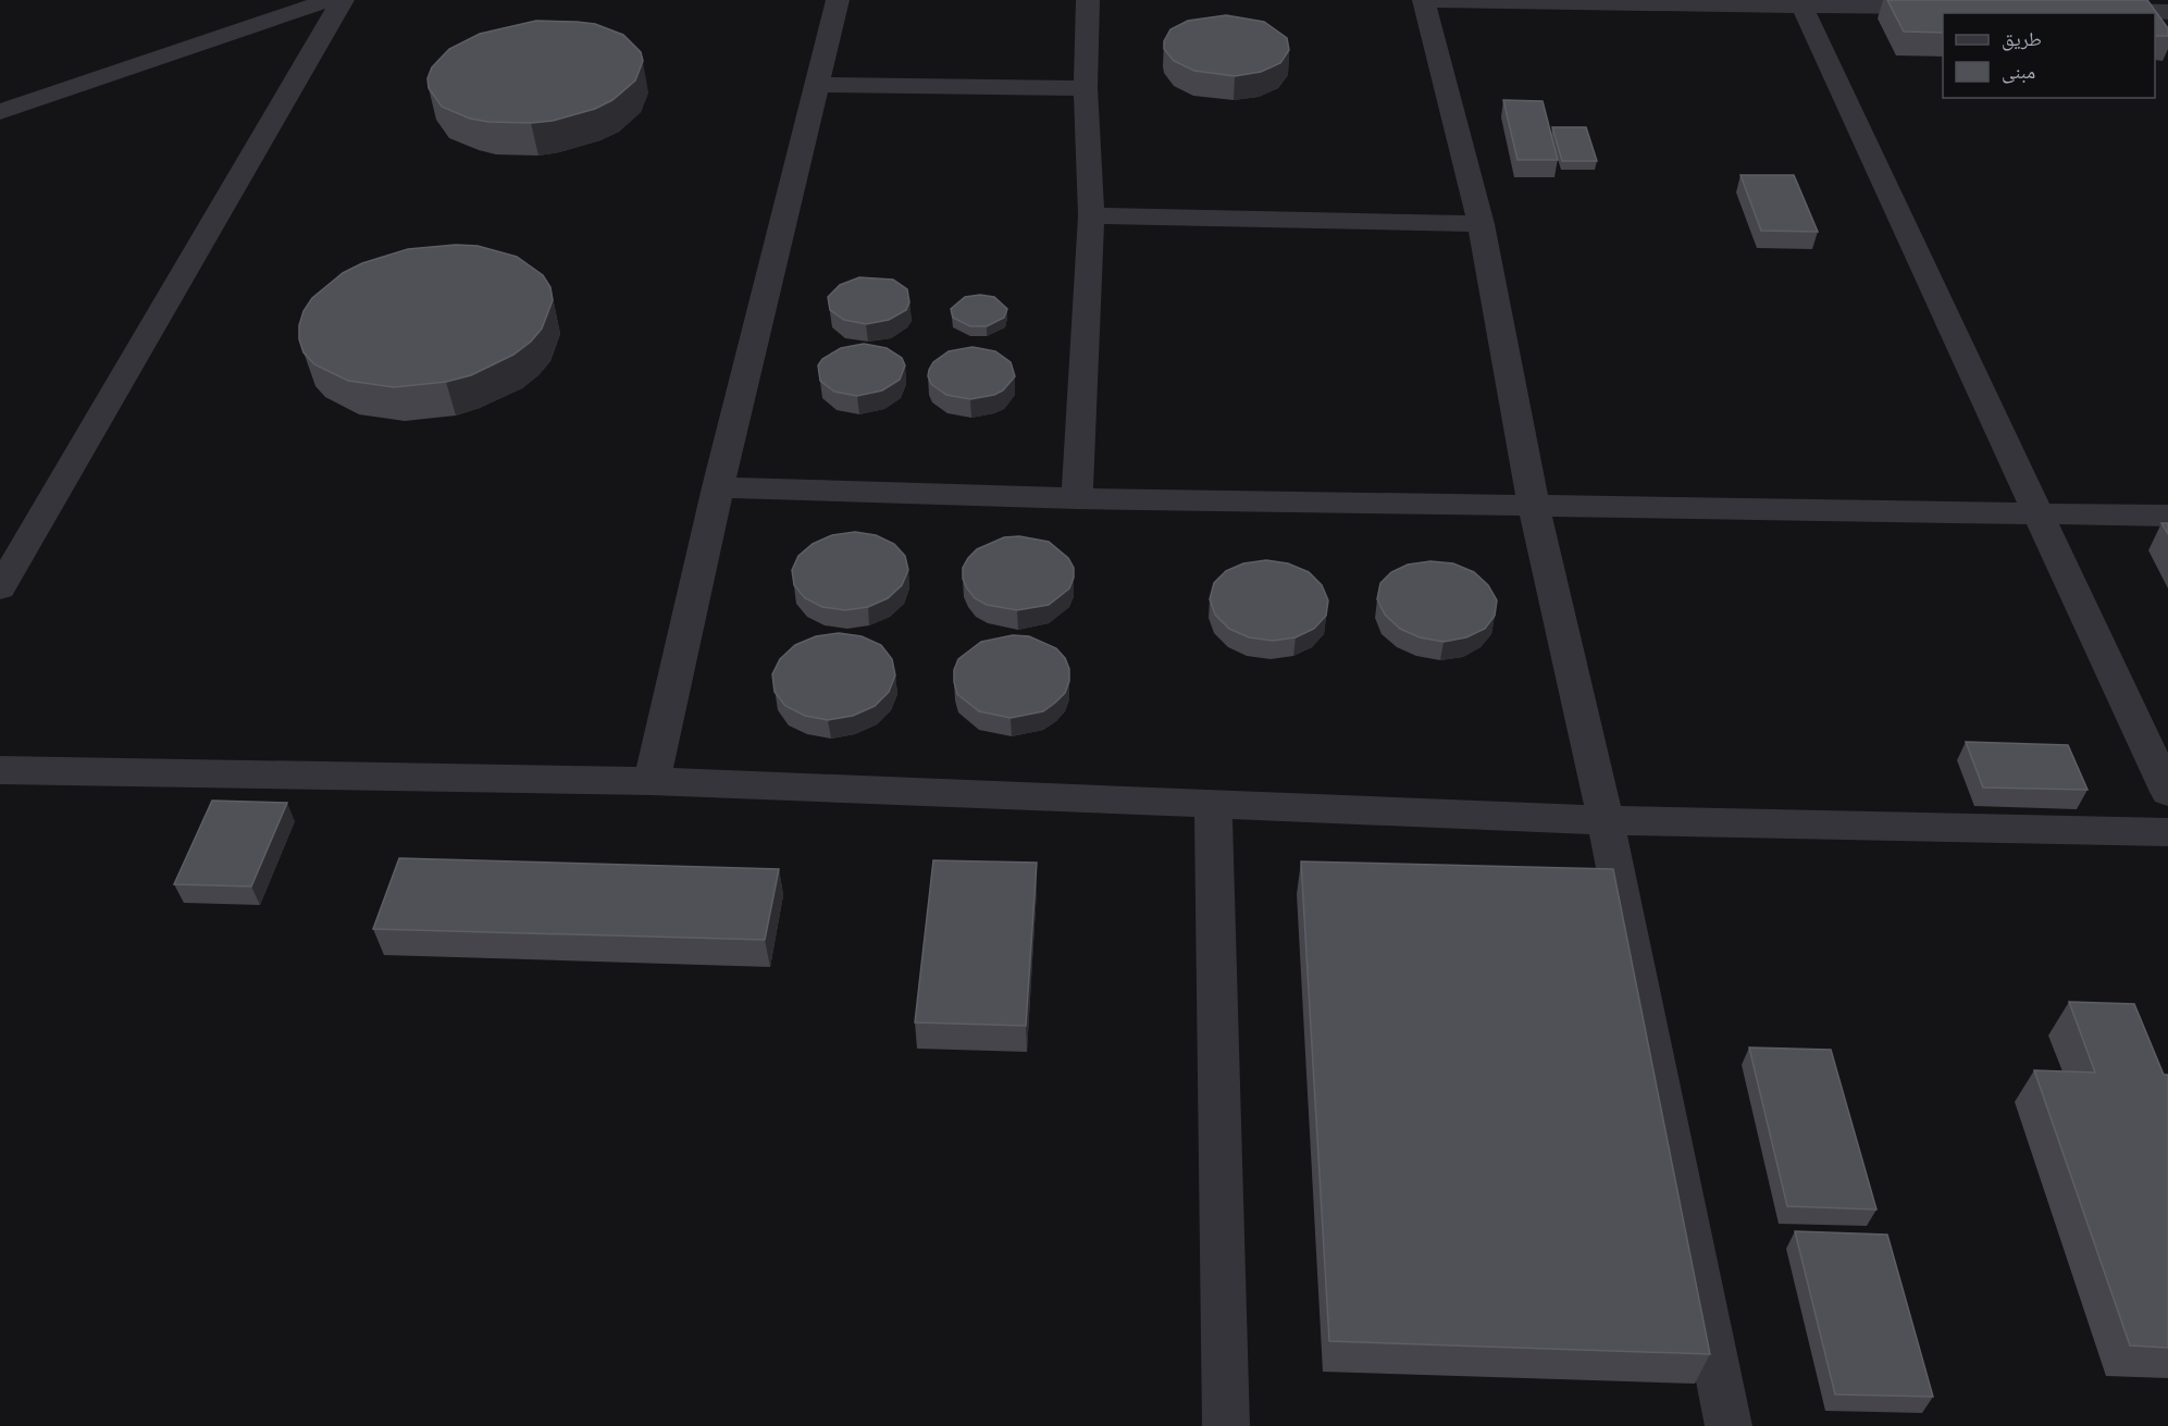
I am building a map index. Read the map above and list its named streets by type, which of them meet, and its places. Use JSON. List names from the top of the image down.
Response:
{
  "legend": ["طريق", "مبنى"]
}
